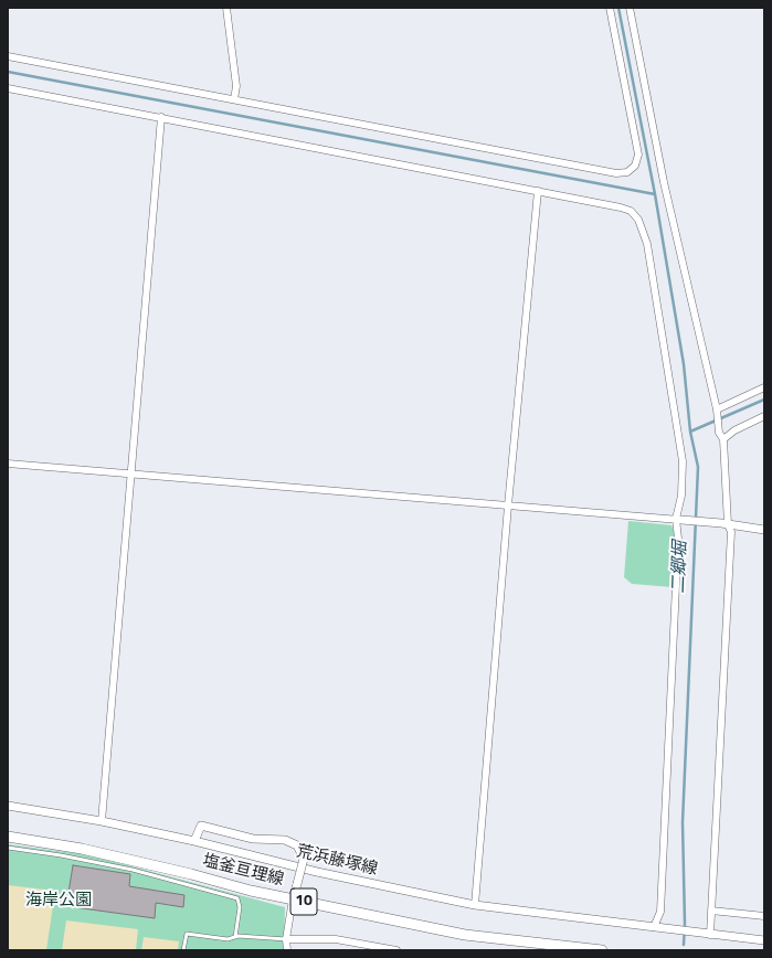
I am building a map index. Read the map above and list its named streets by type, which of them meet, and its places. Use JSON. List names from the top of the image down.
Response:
{
  "streets": {
    "main road": ["塩釜亘理線", "10"],
    "street": ["荒浜藤塚線"]
  },
  "water": ["二郷堀"],
  "parks": ["海岸公園"]
}
